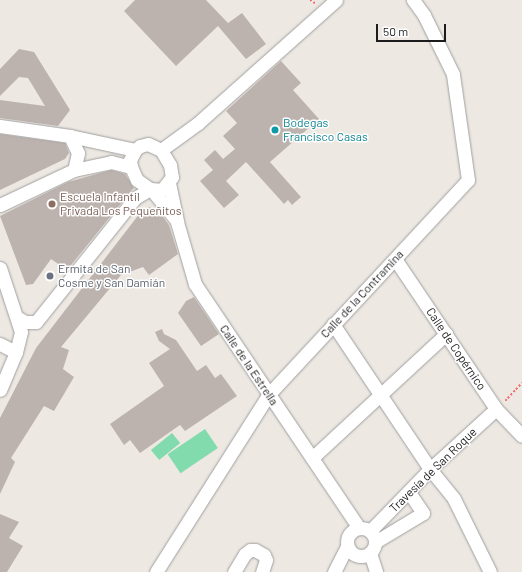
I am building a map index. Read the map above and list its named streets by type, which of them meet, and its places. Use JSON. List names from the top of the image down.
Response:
{
  "streets": {
    "street": [
      "Calle de la Contramina",
      "Calle de Copérnico",
      "Calle de la Estrella",
      "Travesía de San Roque"
    ]
  },
  "crossings": [
    ["Calle de la Contramina", "Calle de Copérnico"],
    ["Calle de la Contramina", "Calle de la Estrella"],
    ["Calle de Copérnico", "Travesía de San Roque"],
    ["Calle de la Estrella", "Travesía de San Roque"]
  ],
  "places": ["Bodegas Francisco Casas", "Escuela Infantil Privada Los Pequeñitos", "Ermita de San Cosme y San Damián"],
  "scale_bar": "50 m"
}
